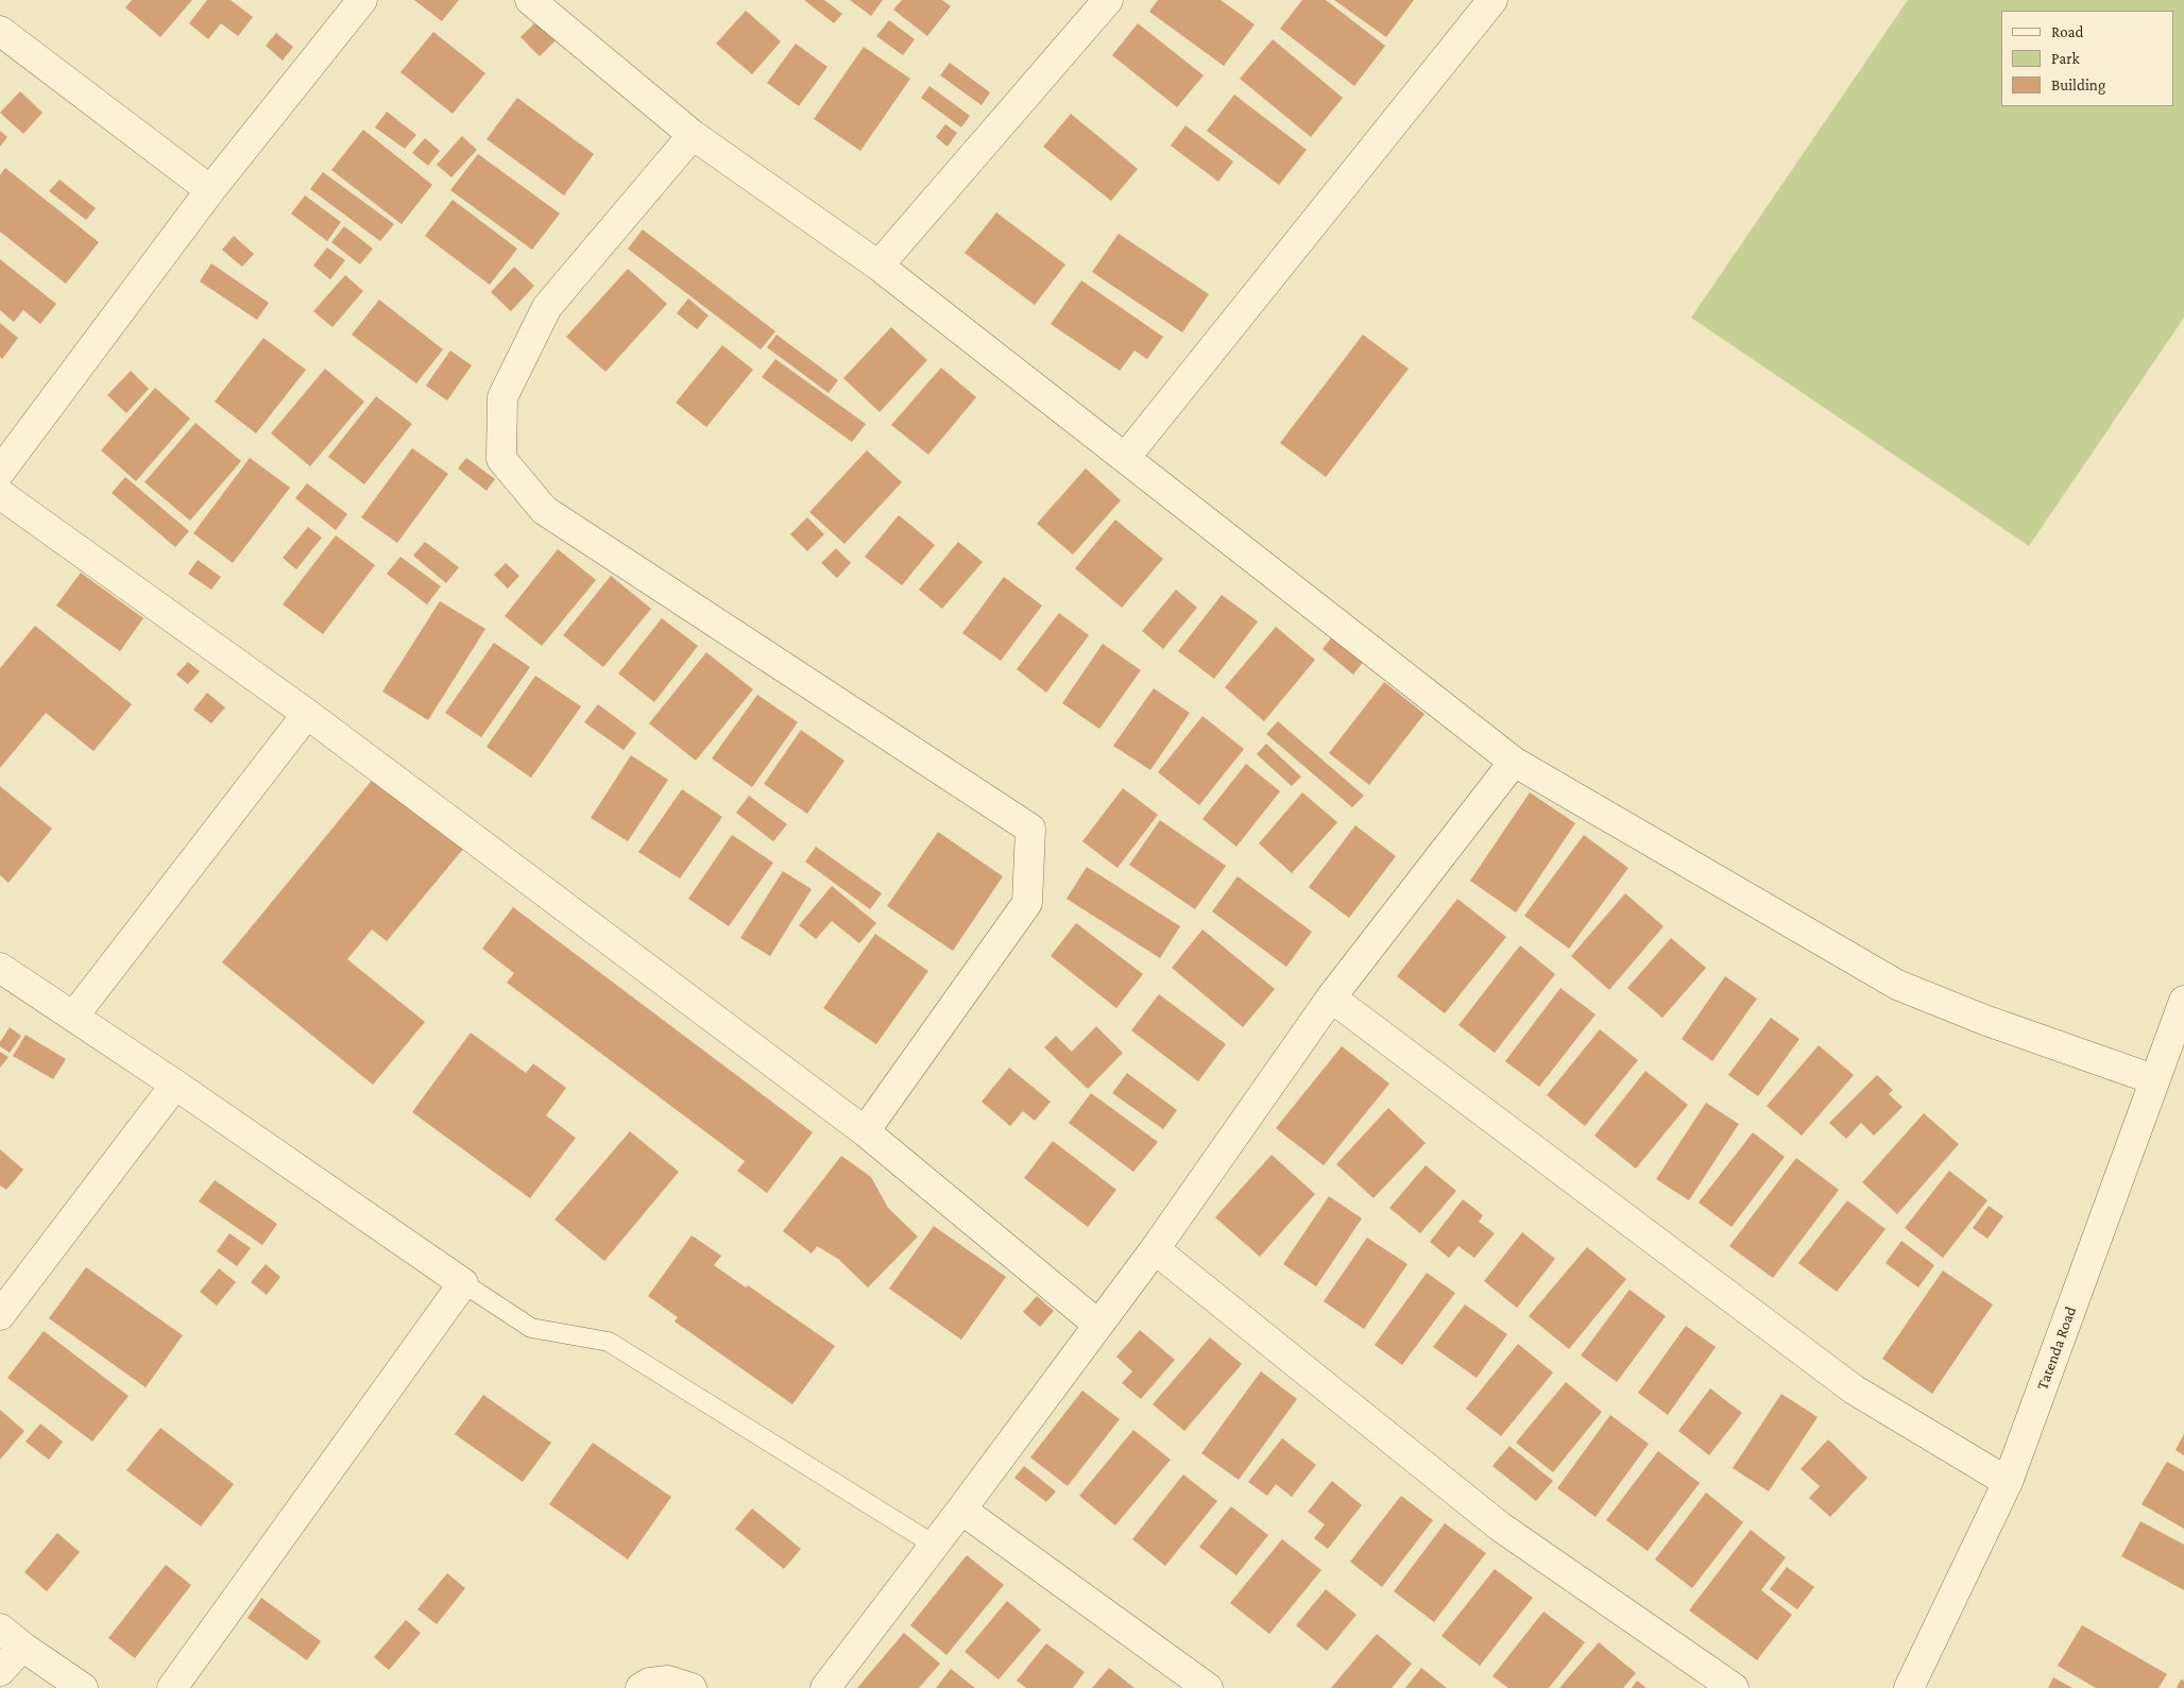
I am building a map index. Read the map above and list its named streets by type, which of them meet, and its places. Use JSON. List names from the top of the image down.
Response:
{
  "streets": {
    "street": ["Tatenda Road"]
  },
  "legend": ["Road", "Park", "Building"]
}
